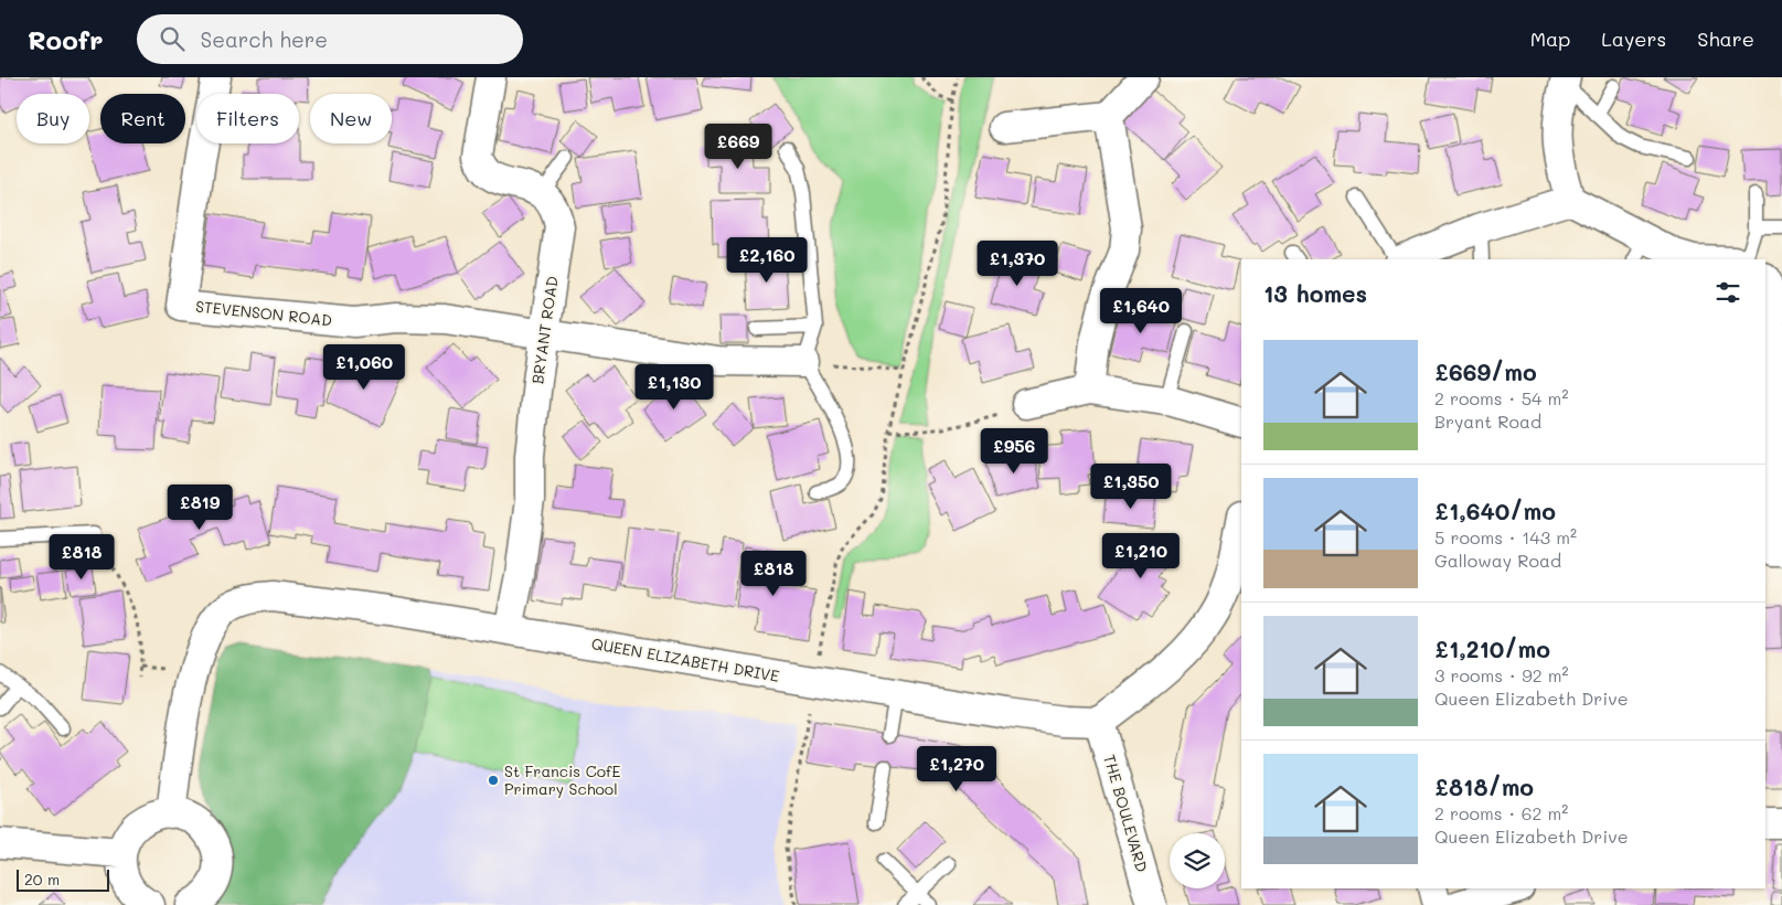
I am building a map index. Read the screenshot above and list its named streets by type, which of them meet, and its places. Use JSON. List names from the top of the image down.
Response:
{
  "streets": {
    "street": [
      "STEVENSON ROAD",
      "BRYANT ROAD",
      "QUEEN ELIZABETH DRIVE",
      "THE BOULEVARD"
    ]
  },
  "crossings": [
    ["STEVENSON ROAD", "BRYANT ROAD"],
    ["BRYANT ROAD", "QUEEN ELIZABETH DRIVE"],
    ["QUEEN ELIZABETH DRIVE", "THE BOULEVARD"]
  ],
  "places": ["St Francis CofE Primary School"],
  "scale_bar": "20 m",
  "page": {
    "header": "Roofr",
    "search": "Search here",
    "nav": ["Map", "Layers", "Share"],
    "chip": [
      "Buy",
      "Rent",
      "Filters",
      "New"
    ],
    "price": [
      "£669",
      "£2,160",
      "£1,370",
      "£1,640",
      "£1,060",
      "£1,130",
      "£956",
      "£1,350",
      "£819",
      "£1,210",
      "£818",
      "£818",
      "£1,270"
    ],
    "heading": "13 homes",
    "list": [
      {
        "name": "£669/mo",
        "note": "2 rooms · 54 m² · Bryant Road"
      },
      {
        "name": "£1,640/mo",
        "note": "5 rooms · 143 m² · Galloway Road"
      },
      {
        "name": "£1,210/mo",
        "note": "3 rooms · 92 m² · Queen Elizabeth Drive"
      },
      {
        "name": "£818/mo",
        "note": "2 rooms · 62 m² · Queen Elizabeth Drive"
      }
    ],
    "scale": "20 m"
  }
}
